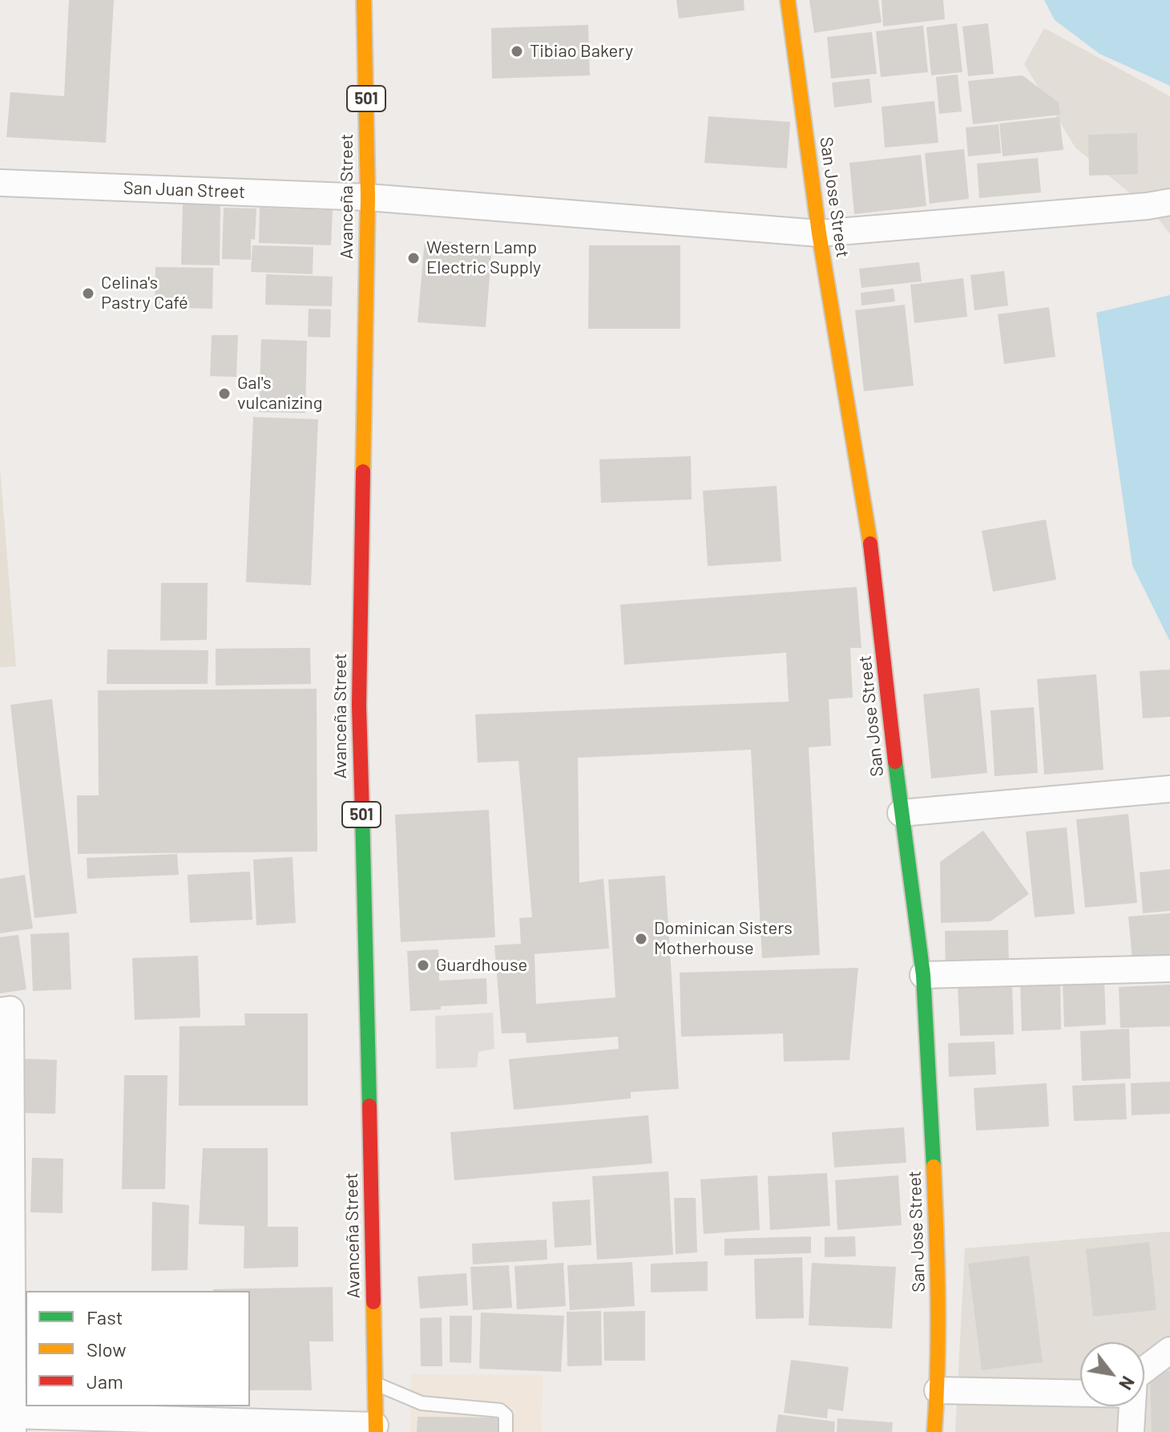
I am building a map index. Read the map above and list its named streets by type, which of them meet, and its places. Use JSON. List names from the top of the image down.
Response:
{
  "streets": {
    "street": [
      "501",
      "San Juan Street",
      "Avanceña Street",
      "San Jose Street"
    ]
  },
  "crossings": [
    ["San Juan Street", "Avanceña Street"],
    ["San Juan Street", "San Jose Street"]
  ],
  "places": [
    "Tibiao Bakery",
    "Western Lamp Electric Supply",
    "Celina's Pastry Café",
    "Gal's vulcanizing",
    "Dominican Sisters Motherhouse",
    "Guardhouse"
  ],
  "legend": ["Fast", "Slow", "Jam"],
  "north": "bottom right"
}
